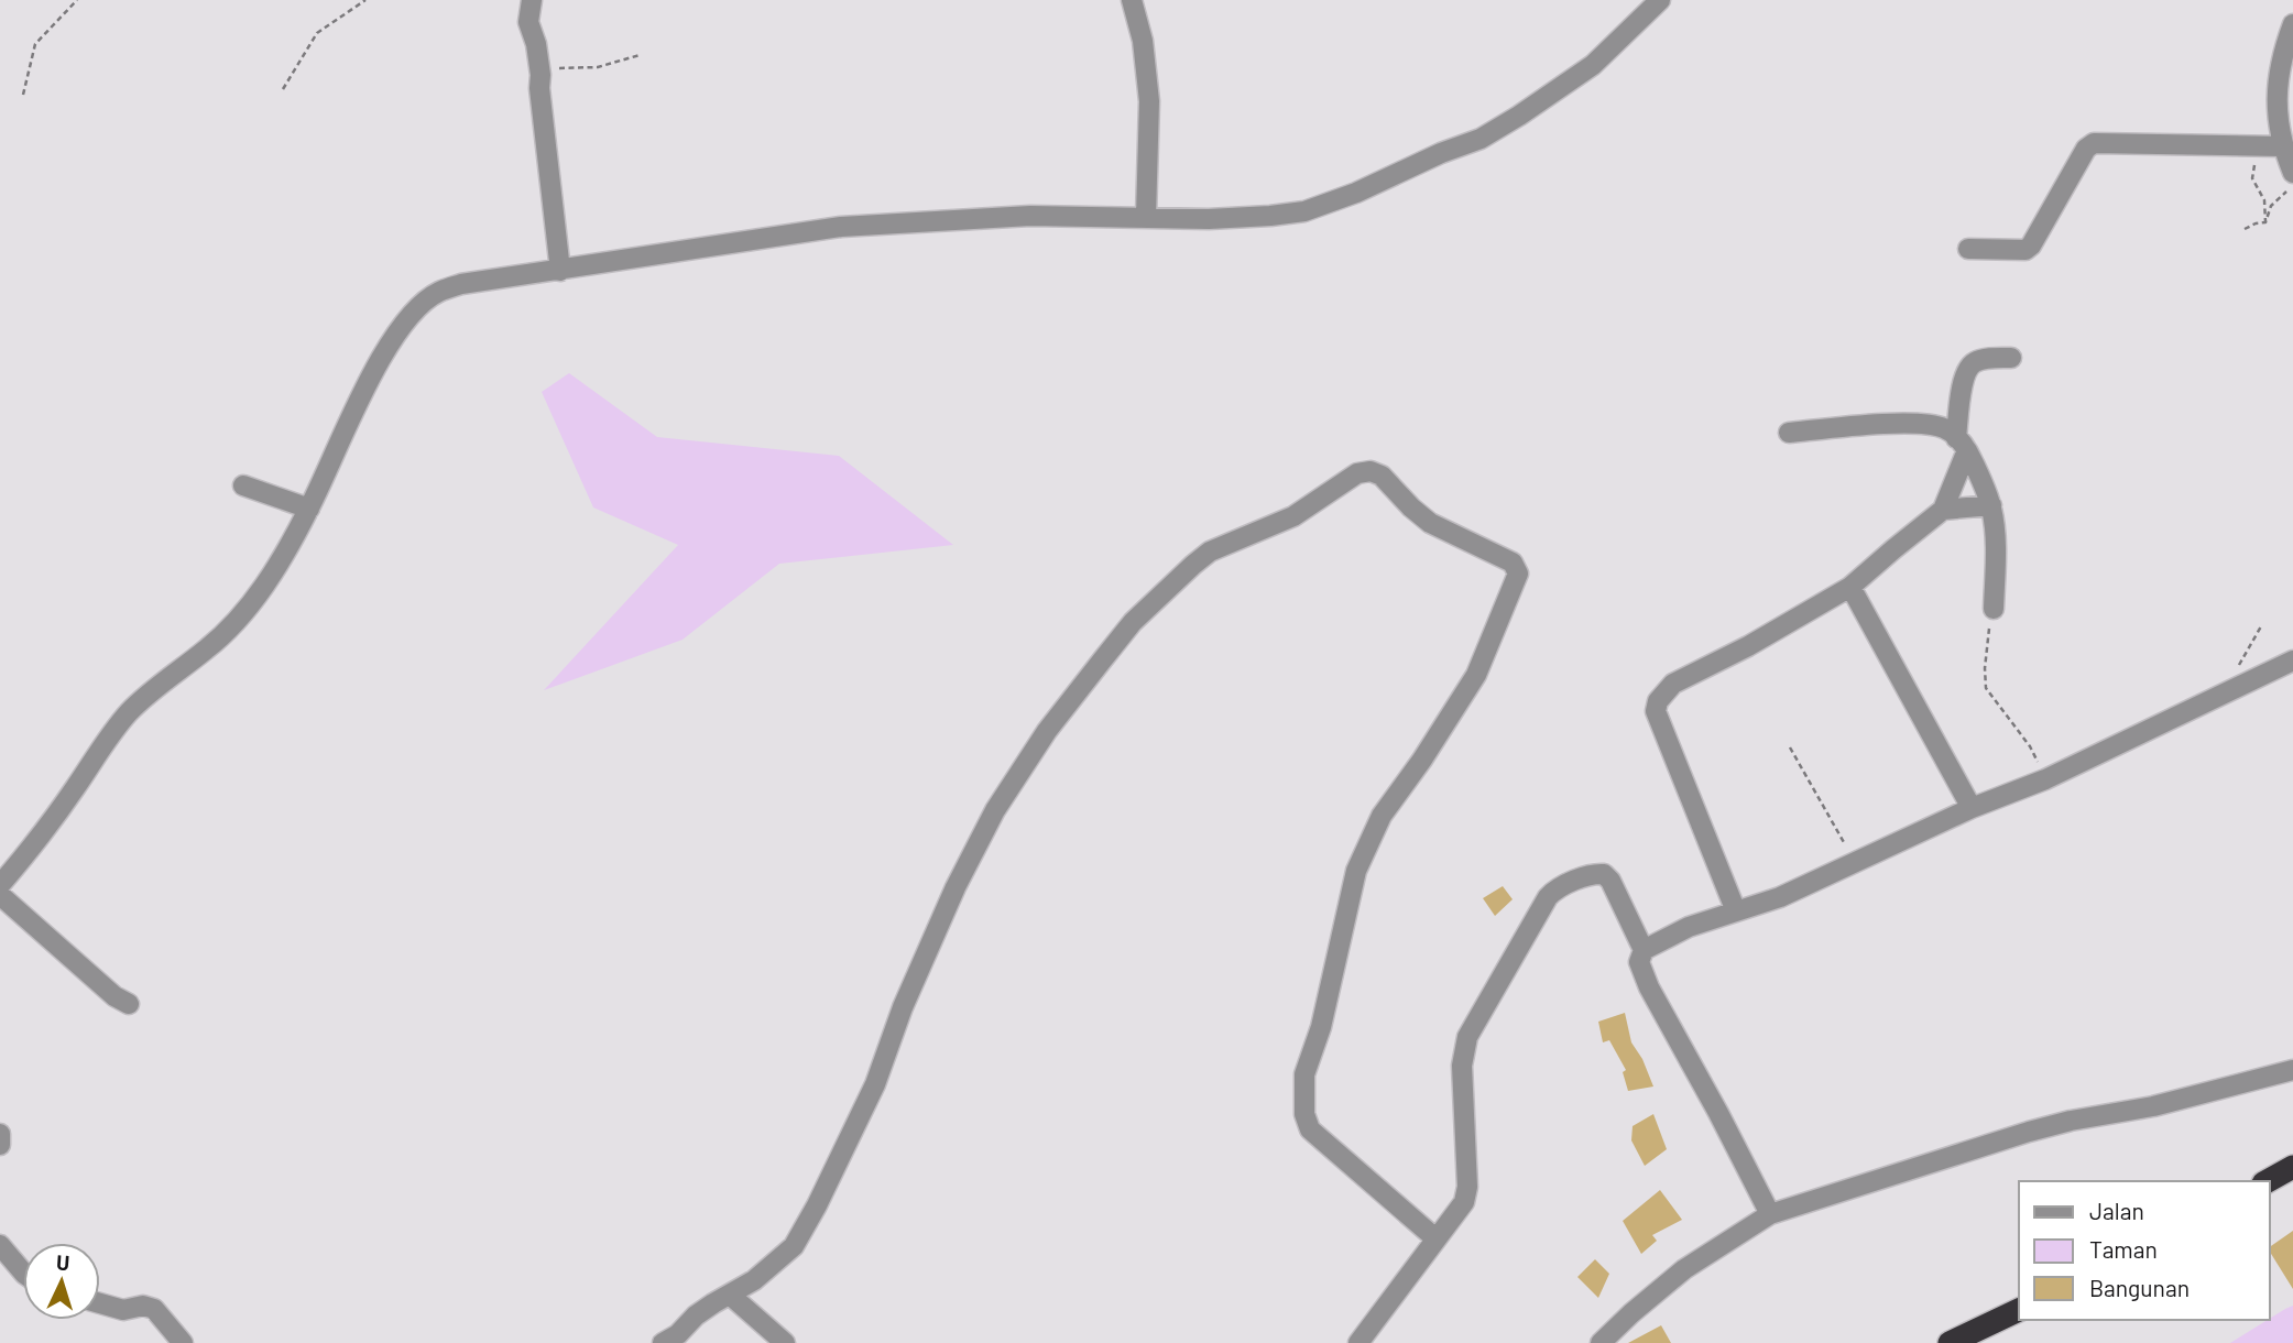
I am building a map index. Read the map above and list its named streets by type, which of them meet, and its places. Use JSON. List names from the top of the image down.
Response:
{
  "legend": ["Jalan", "Taman", "Bangunan"],
  "north": "top"
}
